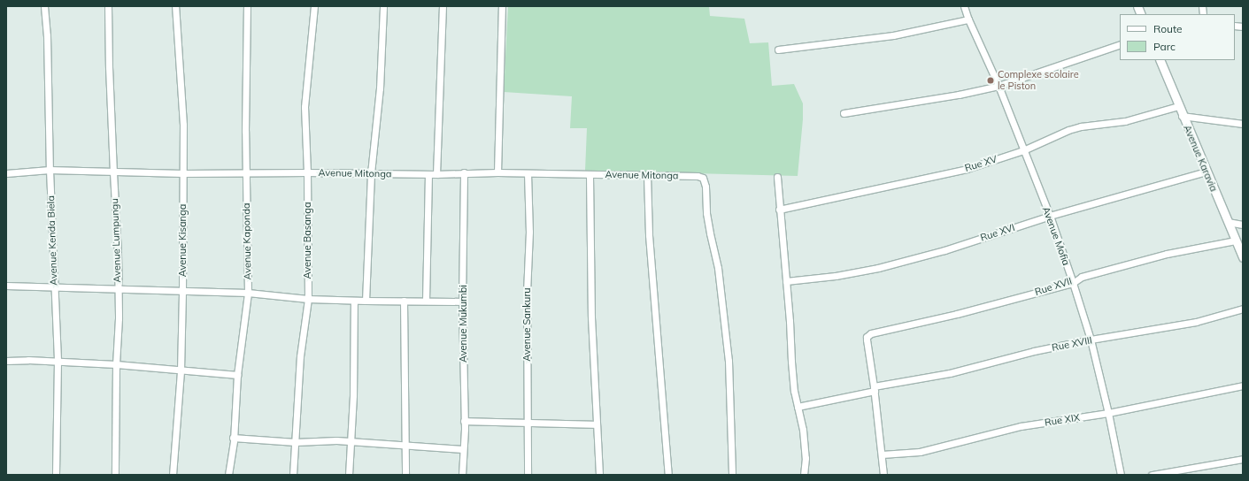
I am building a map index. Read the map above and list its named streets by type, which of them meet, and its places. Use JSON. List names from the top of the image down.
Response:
{
  "streets": {
    "street": [
      "Avenue Karavia",
      "Rue XV",
      "Avenue Mitonga",
      "Rue XVI",
      "Avenue Mofia",
      "Avenue Kenda Biela",
      "Avenue Lumpungu",
      "Avenue Kisanga",
      "Avenue Basanga",
      "Avenue Kaponda",
      "Rue XVII",
      "Avenue Mukumbi",
      "Avenue Sankuru",
      "Rue XVIII",
      "Rue XIX"
    ]
  },
  "crossings": [
    ["Avenue Karavia", "Rue XV"],
    ["Avenue Karavia", "Rue XVI"],
    ["Avenue Karavia", "Rue XVII"],
    ["Rue XV", "Avenue Mofia"],
    ["Avenue Mitonga", "Avenue Kenda Biela"],
    ["Avenue Mitonga", "Avenue Lumpungu"],
    ["Avenue Mitonga", "Avenue Kisanga"],
    ["Avenue Mitonga", "Avenue Basanga"],
    ["Avenue Mitonga", "Avenue Kaponda"],
    ["Avenue Mitonga", "Avenue Mukumbi"],
    ["Avenue Mitonga", "Avenue Sankuru"],
    ["Rue XVI", "Avenue Mofia"],
    ["Avenue Mofia", "Rue XVII"],
    ["Avenue Mofia", "Rue XVIII"],
    ["Avenue Mofia", "Rue XIX"],
    ["Rue XVII", "Rue XVIII"]
  ],
  "places": ["Complexe scolaire le Piston"],
  "legend": ["Route", "Parc"]
}
